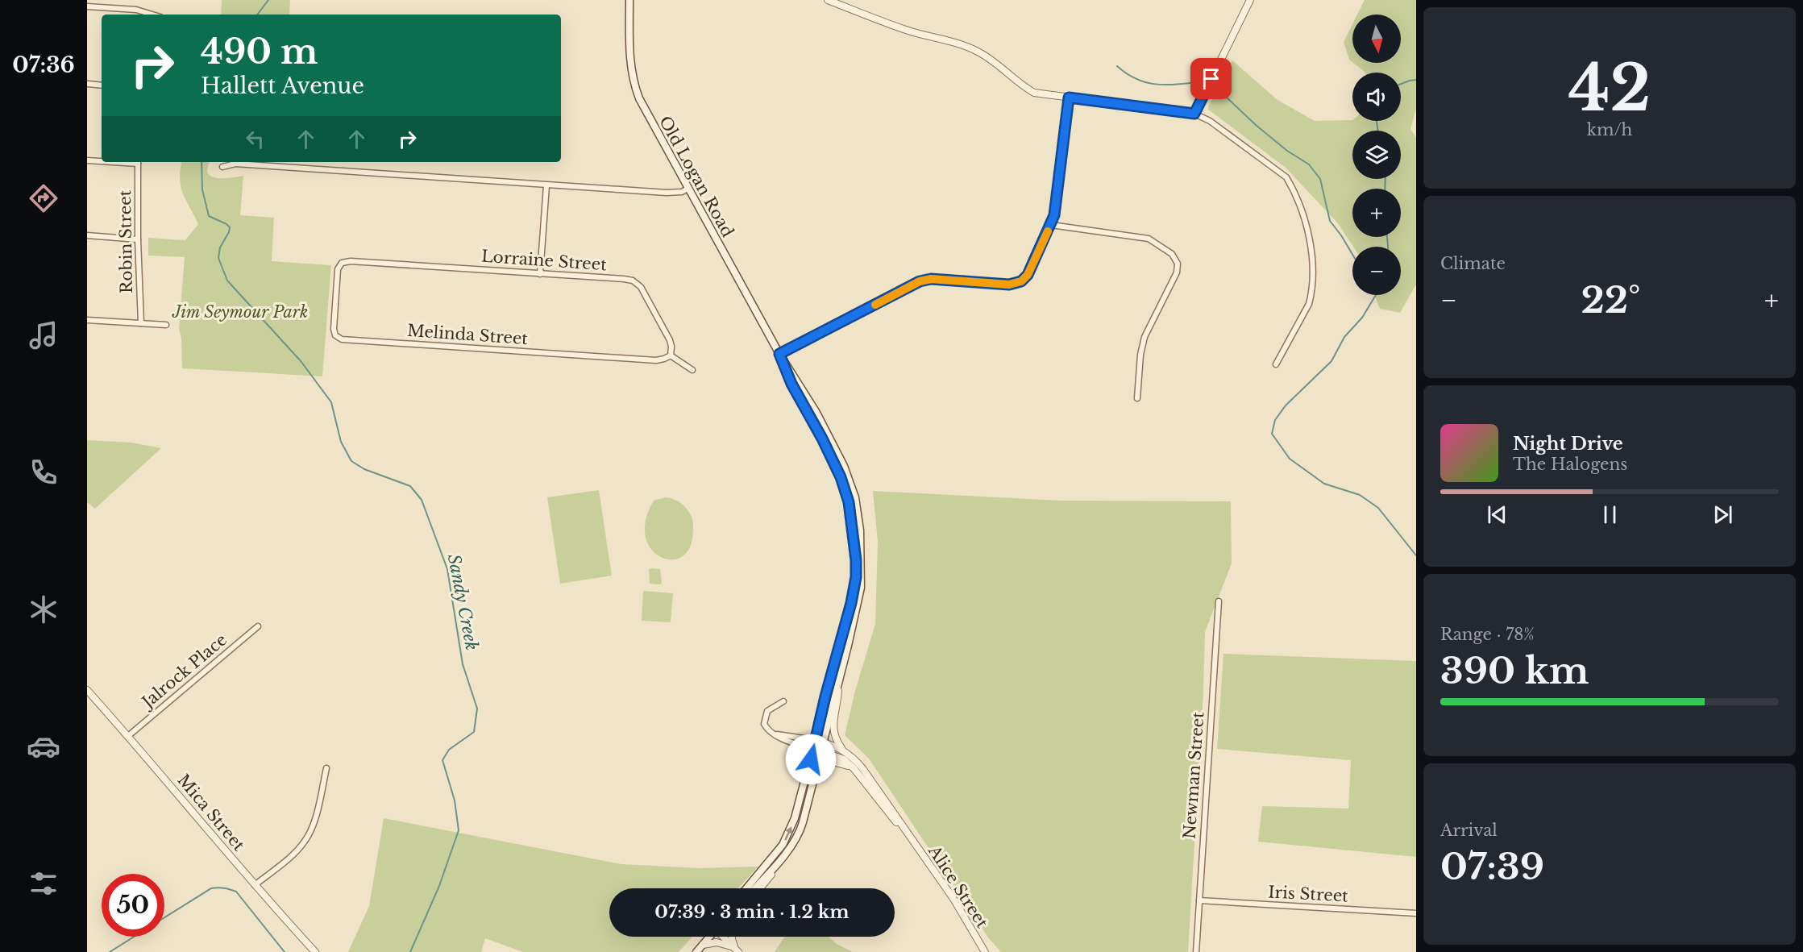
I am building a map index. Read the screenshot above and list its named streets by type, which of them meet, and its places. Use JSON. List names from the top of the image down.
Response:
{
  "streets": {
    "main road": ["Old Logan Road"],
    "street": [
      "Robin Street",
      "Lorraine Street",
      "Melinda Street",
      "Jalrock Place",
      "Newman Street",
      "Mica Street",
      "Alice Street",
      "Iris Street"
    ]
  },
  "crossings": [
    ["Old Logan Road", "Alice Street"],
    ["Lorraine Street", "Melinda Street"],
    ["Jalrock Place", "Mica Street"],
    ["Newman Street", "Iris Street"]
  ],
  "water": ["Sandy Creek"],
  "parks": ["Jim Seymour Park"],
  "north": "bottom",
  "page": {
    "tabs": "07:36",
    "tile": [
      ["42", "km/h"],
      "Climate",
      ["Range · 78%", "390 km"],
      ["Arrival", "07:39"]
    ],
    "map_buttons": ["+", "−"],
    "turn": ["490 m", "Hallett Avenue"],
    "heat": ["−", "22°", "+"],
    "song": ["Night Drive", "The Halogens"],
    "limit": "50",
    "trip": "07:39 · 3 min · 1.2 km"
  }
}
